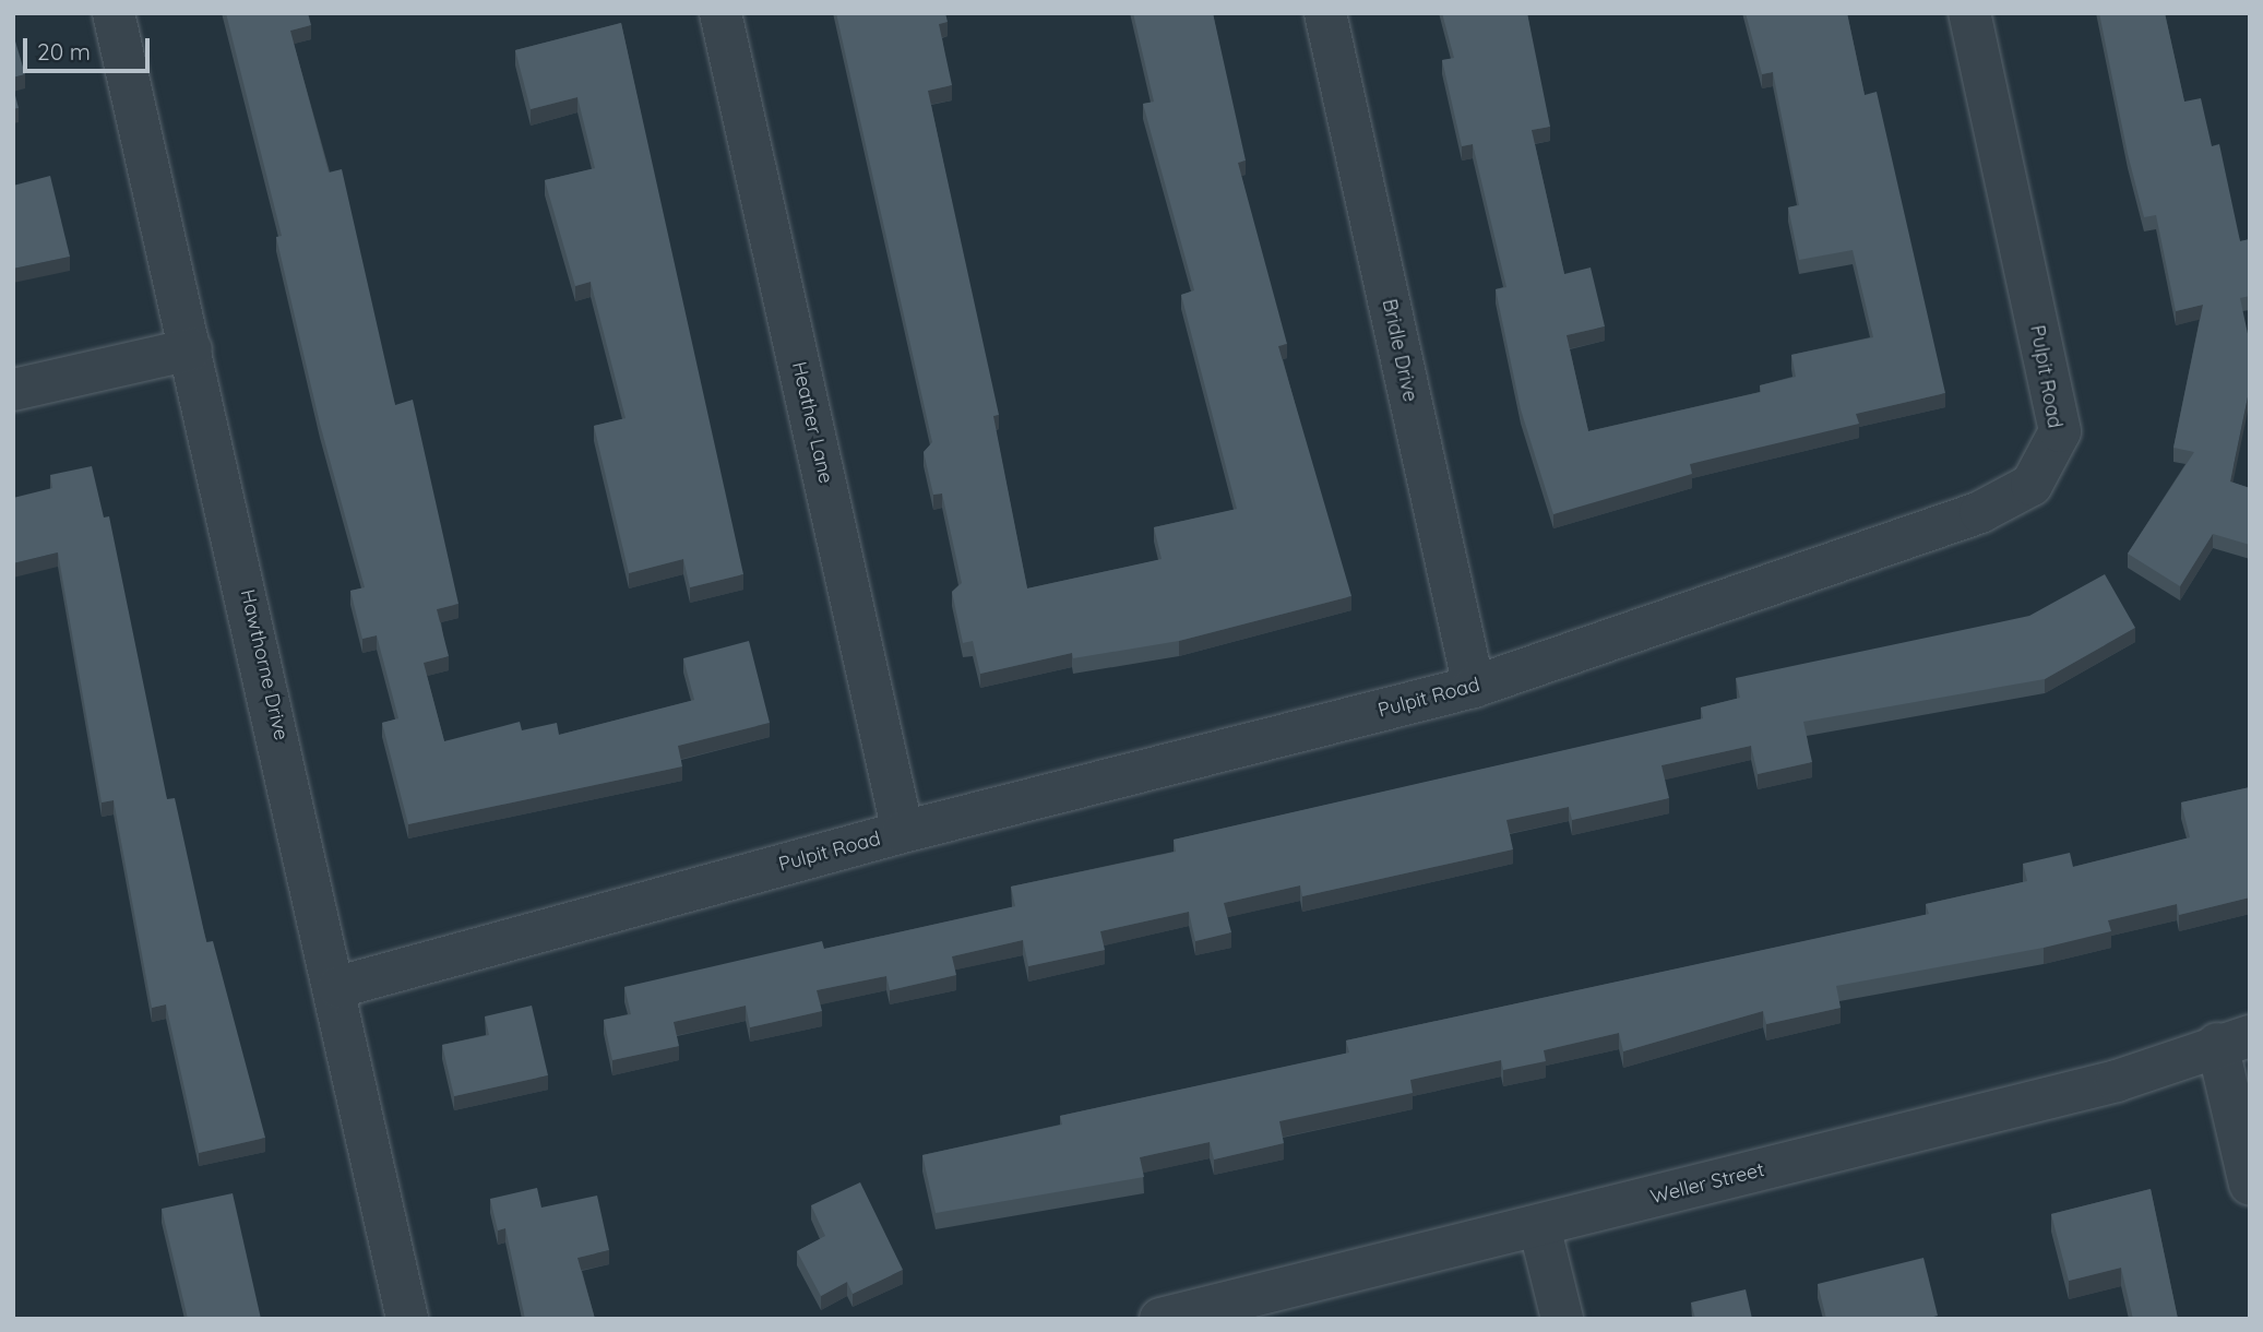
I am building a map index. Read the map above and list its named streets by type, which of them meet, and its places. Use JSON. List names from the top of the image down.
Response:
{
  "streets": {
    "street": [
      "Bridle Drive",
      "Pulpit Road",
      "Heather Lane",
      "Hawthorne Drive",
      "Weller Street"
    ]
  },
  "crossings": [
    ["Bridle Drive", "Pulpit Road"],
    ["Pulpit Road", "Heather Lane"],
    ["Pulpit Road", "Hawthorne Drive"]
  ],
  "scale_bar": "20 m"
}
